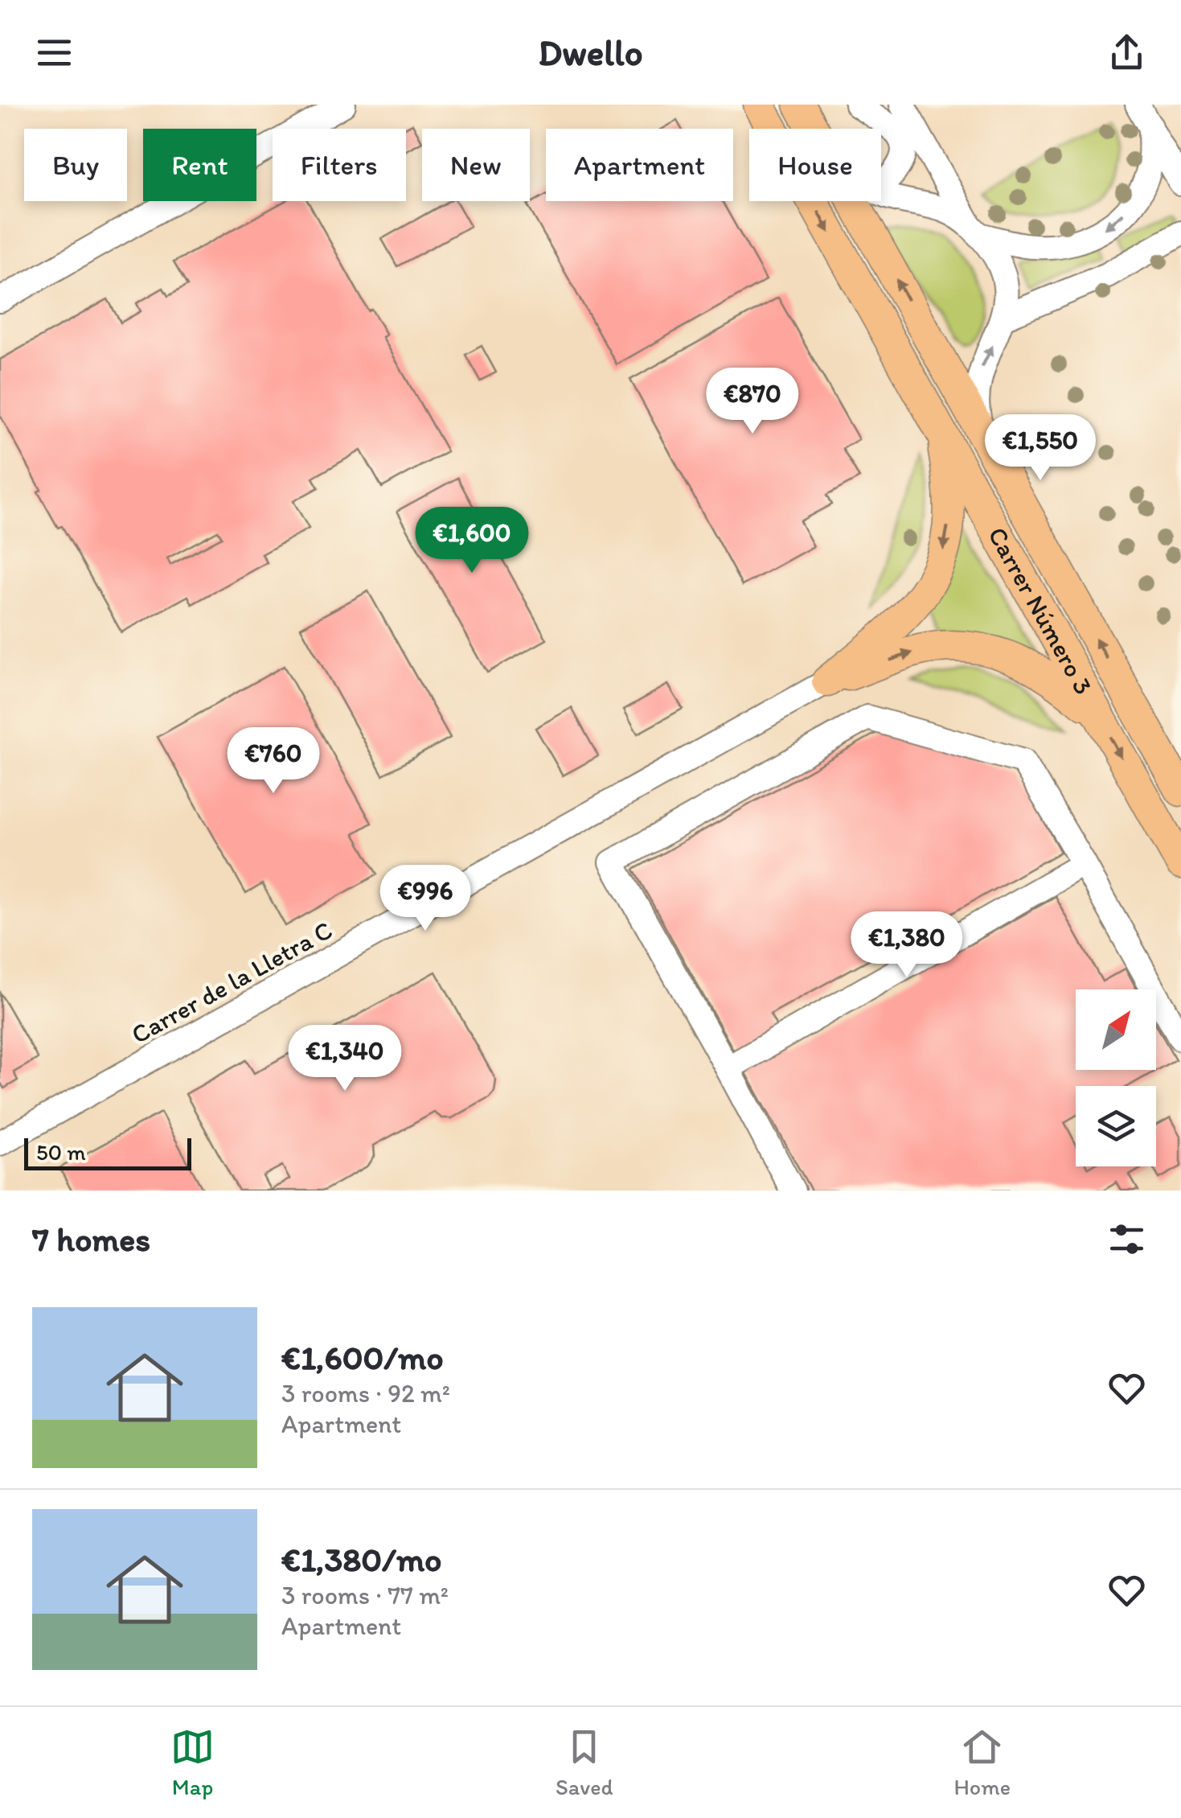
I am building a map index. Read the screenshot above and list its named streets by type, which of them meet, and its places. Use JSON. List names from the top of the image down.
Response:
{
  "streets": {
    "main road": ["Carrer Número 3"],
    "street": ["Carrer de la Lletra C"]
  },
  "scale_bar": "50 m",
  "north": "top right",
  "page": {
    "header": "Dwello",
    "chip": [
      "Buy",
      "Rent",
      "Filters",
      "New",
      "Apartment",
      "House"
    ],
    "price": [
      "€870",
      "€1,550",
      "€1,600",
      "€760",
      "€996",
      "€1,380",
      "€1,340"
    ],
    "scale": "50 m",
    "heading": "7 homes",
    "list": [
      {
        "name": "€1,600/mo",
        "note": "3 rooms · 92 m² · Apartment"
      },
      {
        "name": "€1,380/mo",
        "note": "3 rooms · 77 m² · Apartment"
      }
    ],
    "tabs": ["Map", "Saved", "Home"]
  }
}
